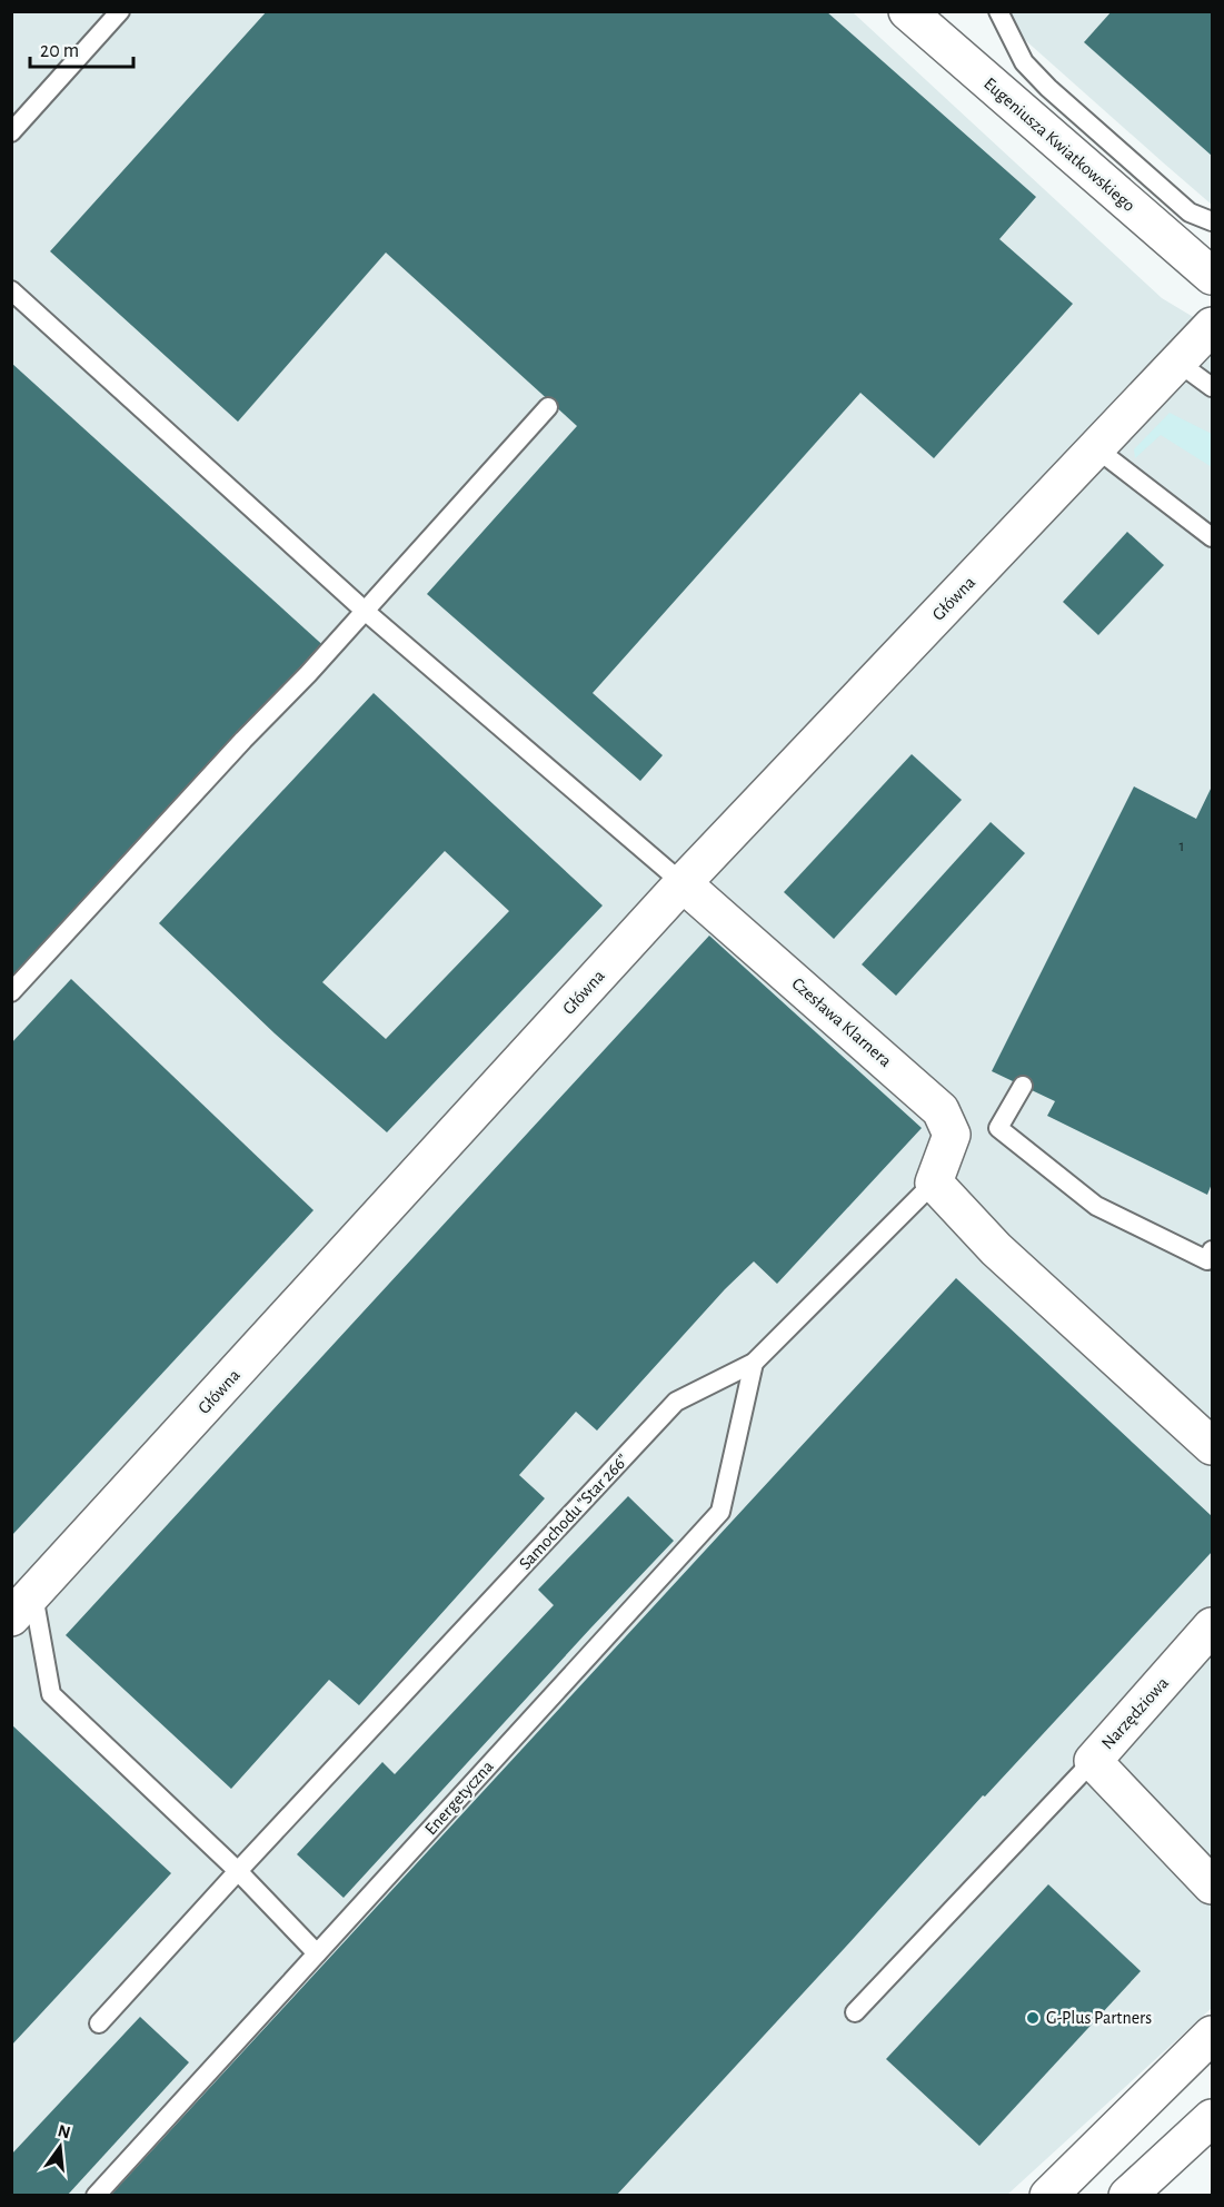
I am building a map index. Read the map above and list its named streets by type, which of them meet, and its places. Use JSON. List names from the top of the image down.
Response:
{
  "streets": {
    "street": [
      "Eugeniusza Kwiatkowskiego",
      "Główna",
      "Czesława Klarnera",
      "Narzędziowa"
    ],
    "lane": ["Samochodu \"Star 266\"", "Energetyczna"]
  },
  "crossings": [
    ["Główna", "Czesława Klarnera"],
    ["Główna", "Samochodu \"Star 266\""],
    ["Czesława Klarnera", "Samochodu \"Star 266\""],
    ["Samochodu \"Star 266\"", "Energetyczna"]
  ],
  "places": ["G-Plus Partners"],
  "house_numbers": ["1"],
  "scale_bar": "20 m",
  "north": "top"
}
